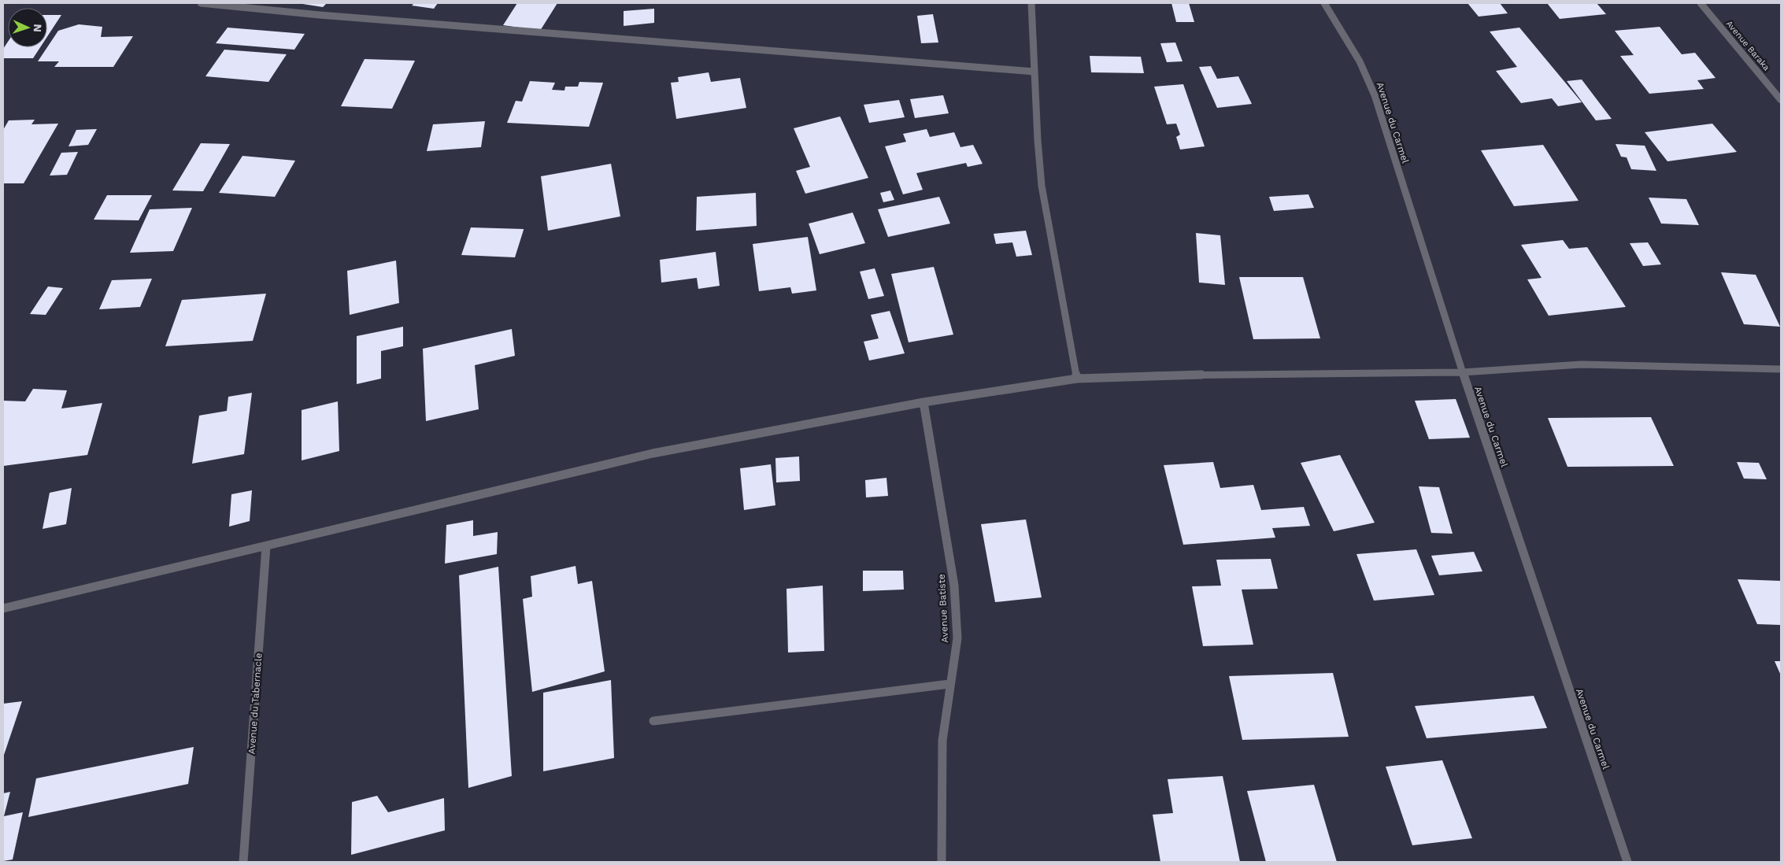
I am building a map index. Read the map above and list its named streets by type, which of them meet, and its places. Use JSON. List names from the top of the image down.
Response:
{
  "streets": {
    "street": [
      "Avenue Baraka",
      "Avenue du Carmel",
      "Avenue Batiste",
      "Avenue du Tabernacle"
    ]
  },
  "north": "right"
}
